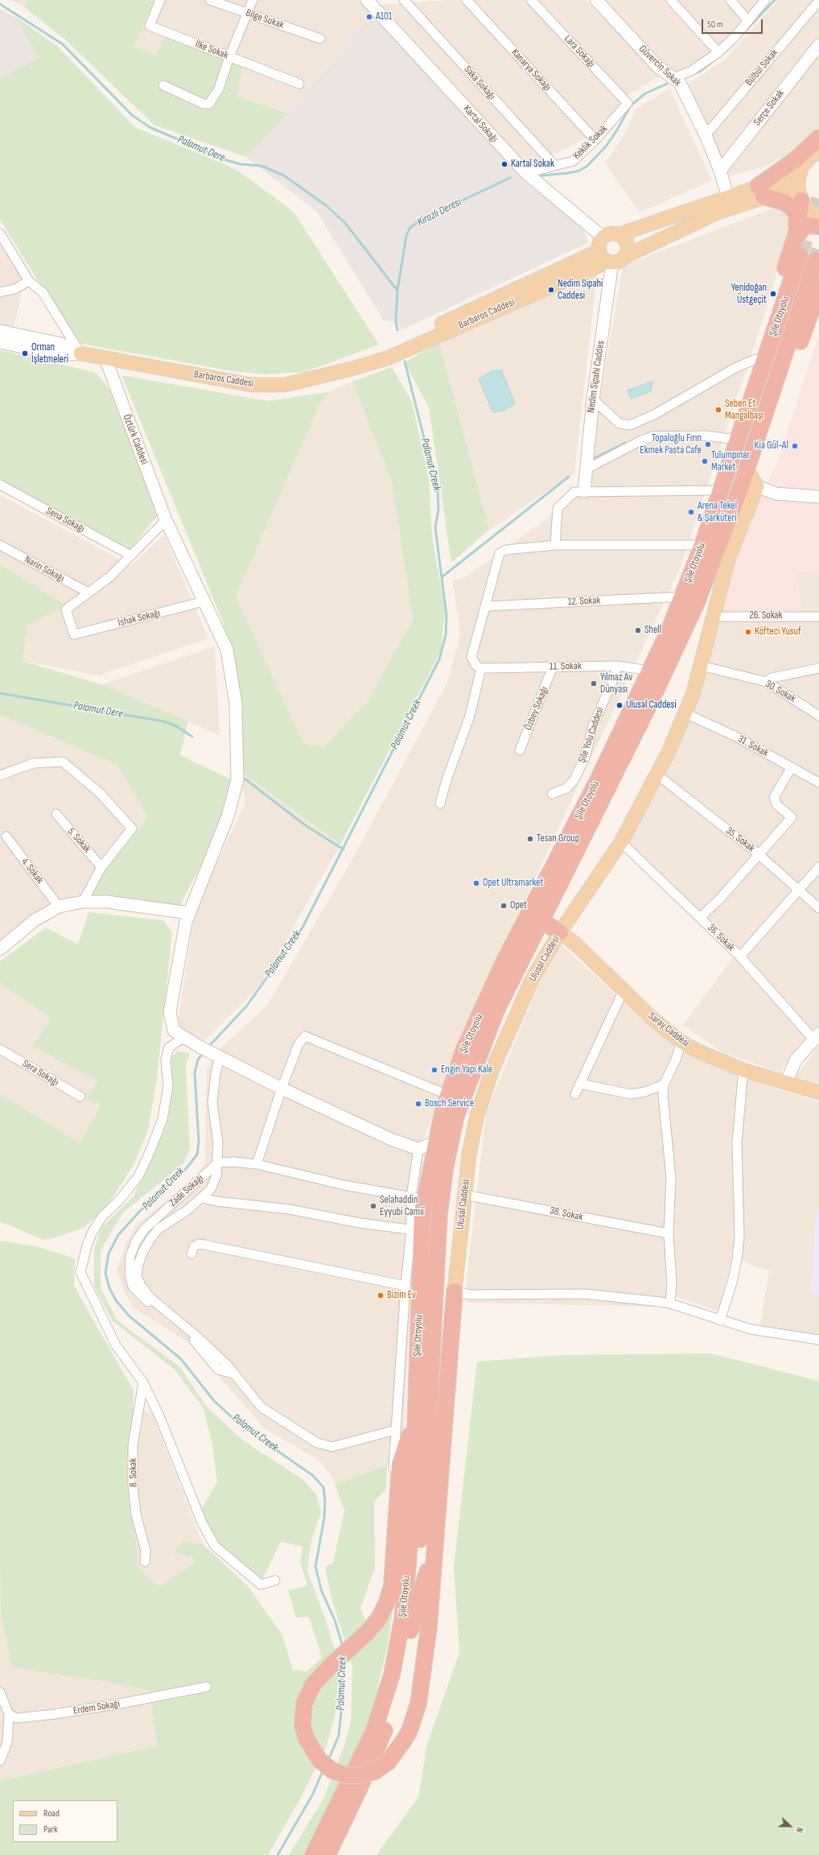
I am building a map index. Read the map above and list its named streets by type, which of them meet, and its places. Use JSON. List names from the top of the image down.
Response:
{
  "streets": {
    "highway": ["Şile Otoyolu"],
    "main road": ["Barbaros Caddesi", "Ulusal Caddesi", "Saray Caddesi"],
    "street": [
      "Bilge Sokak",
      "İlke Sokak",
      "Lara Sokağı",
      "Güvercin Sokak",
      "Bülbül Sokak",
      "Kanarya Sokağı",
      "Saka Sokağı",
      "Serçe Sokak",
      "Kartal Sokağı",
      "Keklik Sokak",
      "Nedim Sipahi Caddes",
      "Öztürk Caddesi",
      "Sena Sokağı",
      "Narin Sokağı",
      "12. Sokak",
      "26. Sokak",
      "İshak Sokağı",
      "11. Sokak",
      "30. Sokak",
      "Özbey Sokağı",
      "Şile Yolu Caddesi",
      "31. Sokak",
      "35. Sokak",
      "5. Sokak",
      "4. Sokak",
      "36. Sokak",
      "Sera Sokağı",
      "Zade Sokağı",
      "38. Sokak",
      "8. Sokak",
      "Erdem Sokağı"
    ]
  },
  "crossings": [
    ["Lara Sokağı", "Keklik Sokak"],
    ["Güvercin Sokak", "Bülbül Sokak"],
    ["Güvercin Sokak", "Serçe Sokak"],
    ["Kanarya Sokağı", "Keklik Sokak"],
    ["Saka Sokağı", "Keklik Sokak"],
    ["Kartal Sokağı", "Keklik Sokak"],
    ["Kartal Sokağı", "Barbaros Caddesi"],
    ["Kartal Sokağı", "Nedim Sipahi Caddes"],
    ["Barbaros Caddesi", "Nedim Sipahi Caddes"],
    ["Barbaros Caddesi", "Öztürk Caddesi"],
    ["Şile Otoyolu", "12. Sokak"],
    ["Şile Otoyolu", "11. Sokak"],
    ["Öztürk Caddesi", "İshak Sokağı"],
    ["Narin Sokağı", "İshak Sokağı"],
    ["26. Sokak", "Ulusal Caddesi"],
    ["11. Sokak", "Özbey Sokağı"],
    ["11. Sokak", "Şile Yolu Caddesi"],
    ["30. Sokak", "Ulusal Caddesi"],
    ["31. Sokak", "Ulusal Caddesi"],
    ["35. Sokak", "Ulusal Caddesi"],
    ["36. Sokak", "Ulusal Caddesi"],
    ["Ulusal Caddesi", "Saray Caddesi"],
    ["Ulusal Caddesi", "38. Sokak"]
  ],
  "water": ["Palamut Dere", "Kirazlı Deresi", "Palamut Creek"],
  "places": [
    "A101",
    "Kartal Sokak",
    "Nedim Sipahi Caddesi",
    "Yenidoğan Üstgeçit",
    "Orman İşletmeleri",
    "Seben Et Mangalbaşı",
    "Topaloğlu Fırın Ekmek Pasta Cafe",
    "Kia Gül-Al",
    "Tulumpınar Market",
    "Arena Tekel & Şarküteri",
    "Shell",
    "Köfteci Yusuf",
    "Yılmaz Av Dünyası",
    "Ulusal Caddesi",
    "Tesan Group",
    "Opet Ultramarket",
    "Opet",
    "Engin Yapı Kale",
    "Bosch Service",
    "Selahaddin Eyyubi Camii",
    "Bizim Ev"
  ],
  "legend": ["Road", "Park"],
  "scale_bar": "50 m",
  "north": "right"
}
